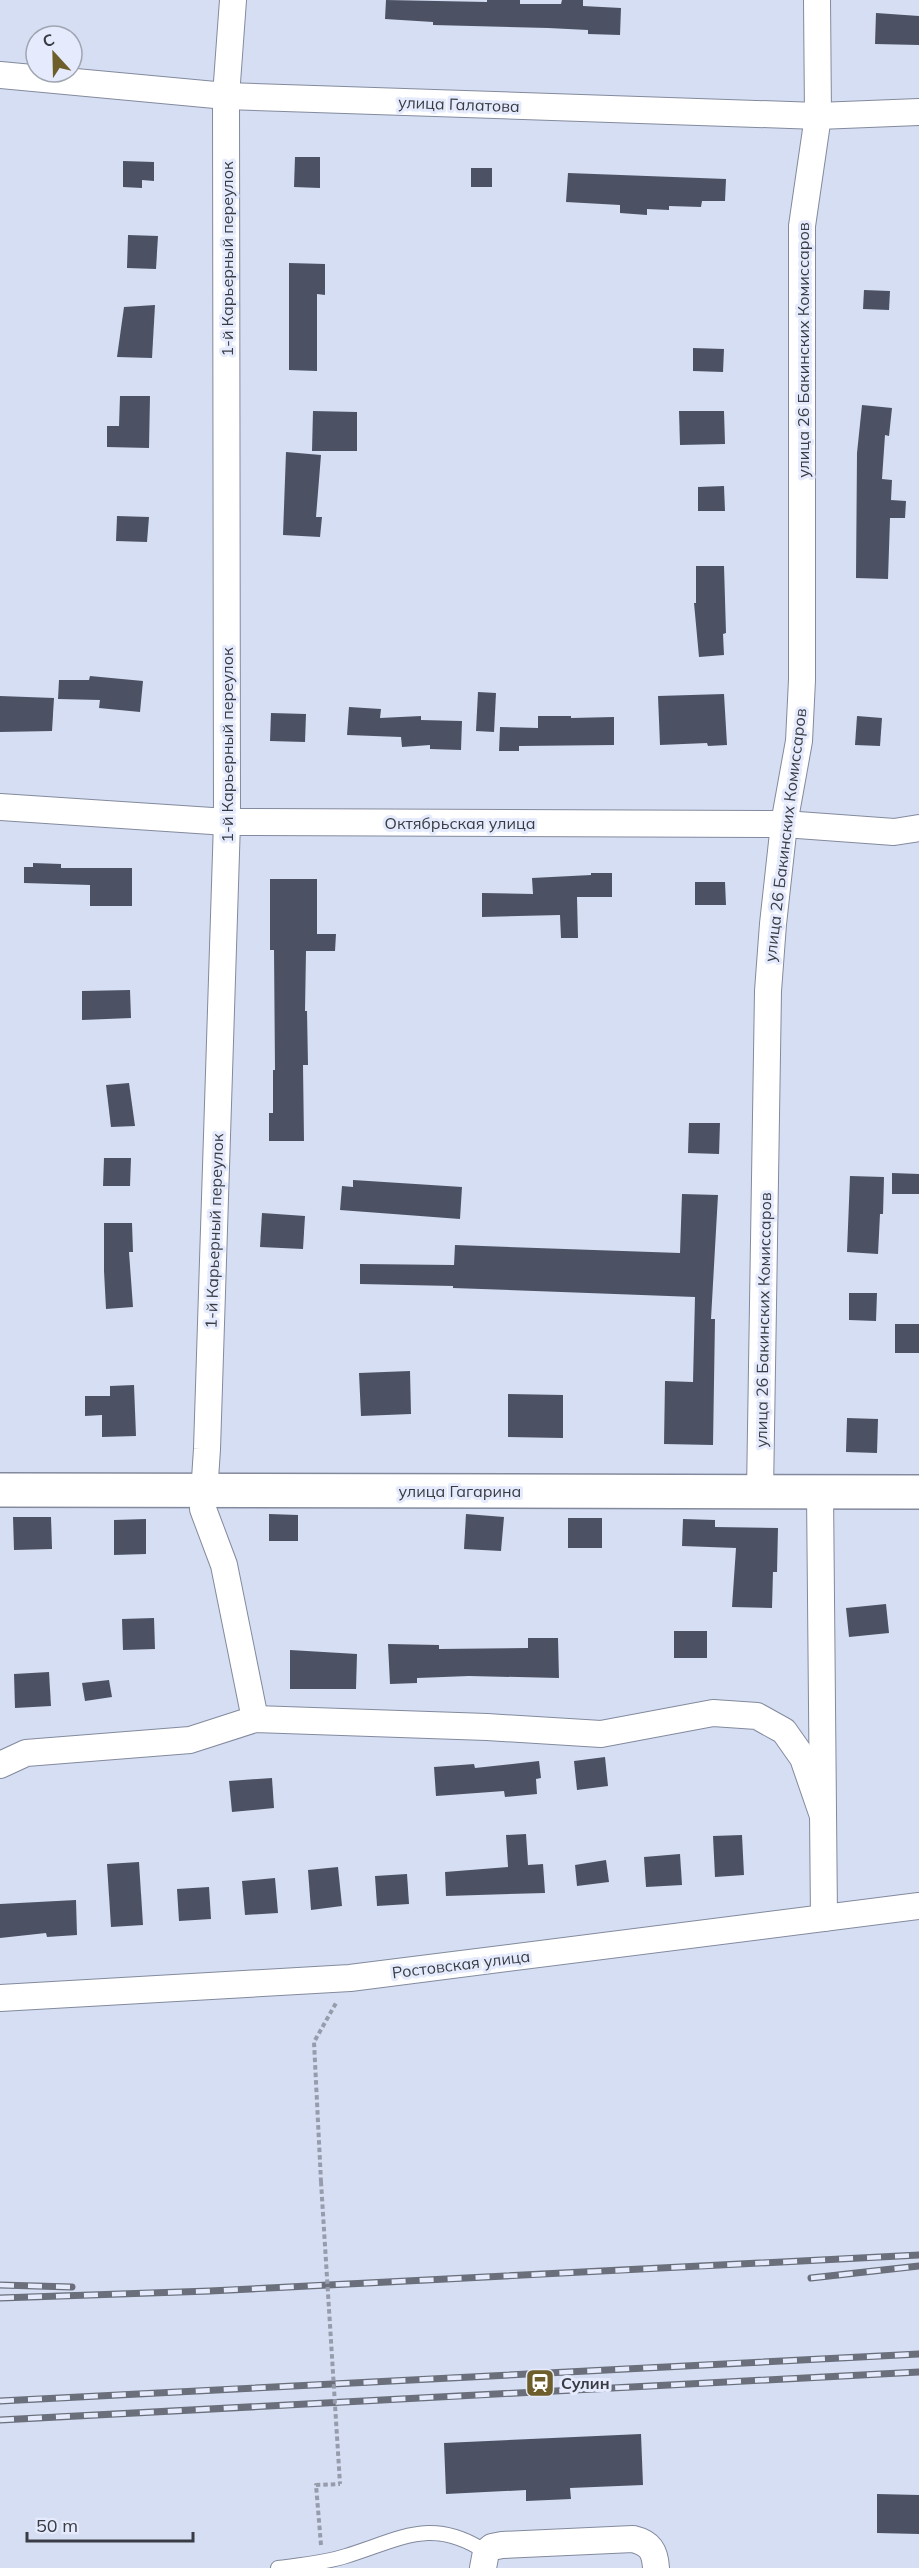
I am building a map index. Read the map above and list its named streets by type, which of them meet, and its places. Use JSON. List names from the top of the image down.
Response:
{
  "streets": {
    "main road": ["улица Гагарина"],
    "street": [
      "улица Галатова",
      "1-й Карьерный переулок",
      "улица 26 Бакинских Комиссаров",
      "Октябрьская улица",
      "Ростовская улица"
    ]
  },
  "crossings": [
    ["улица Галатова", "1-й Карьерный переулок"],
    ["улица Галатова", "улица 26 Бакинских Комиссаров"],
    ["1-й Карьерный переулок", "Октябрьская улица"],
    ["1-й Карьерный переулок", "улица Гагарина"],
    ["улица 26 Бакинских Комиссаров", "Октябрьская улица"],
    ["улица 26 Бакинских Комиссаров", "улица Гагарина"]
  ],
  "places": {
    "station": ["Сулин"]
  },
  "scale_bar": "50 m",
  "north": "top"
}
